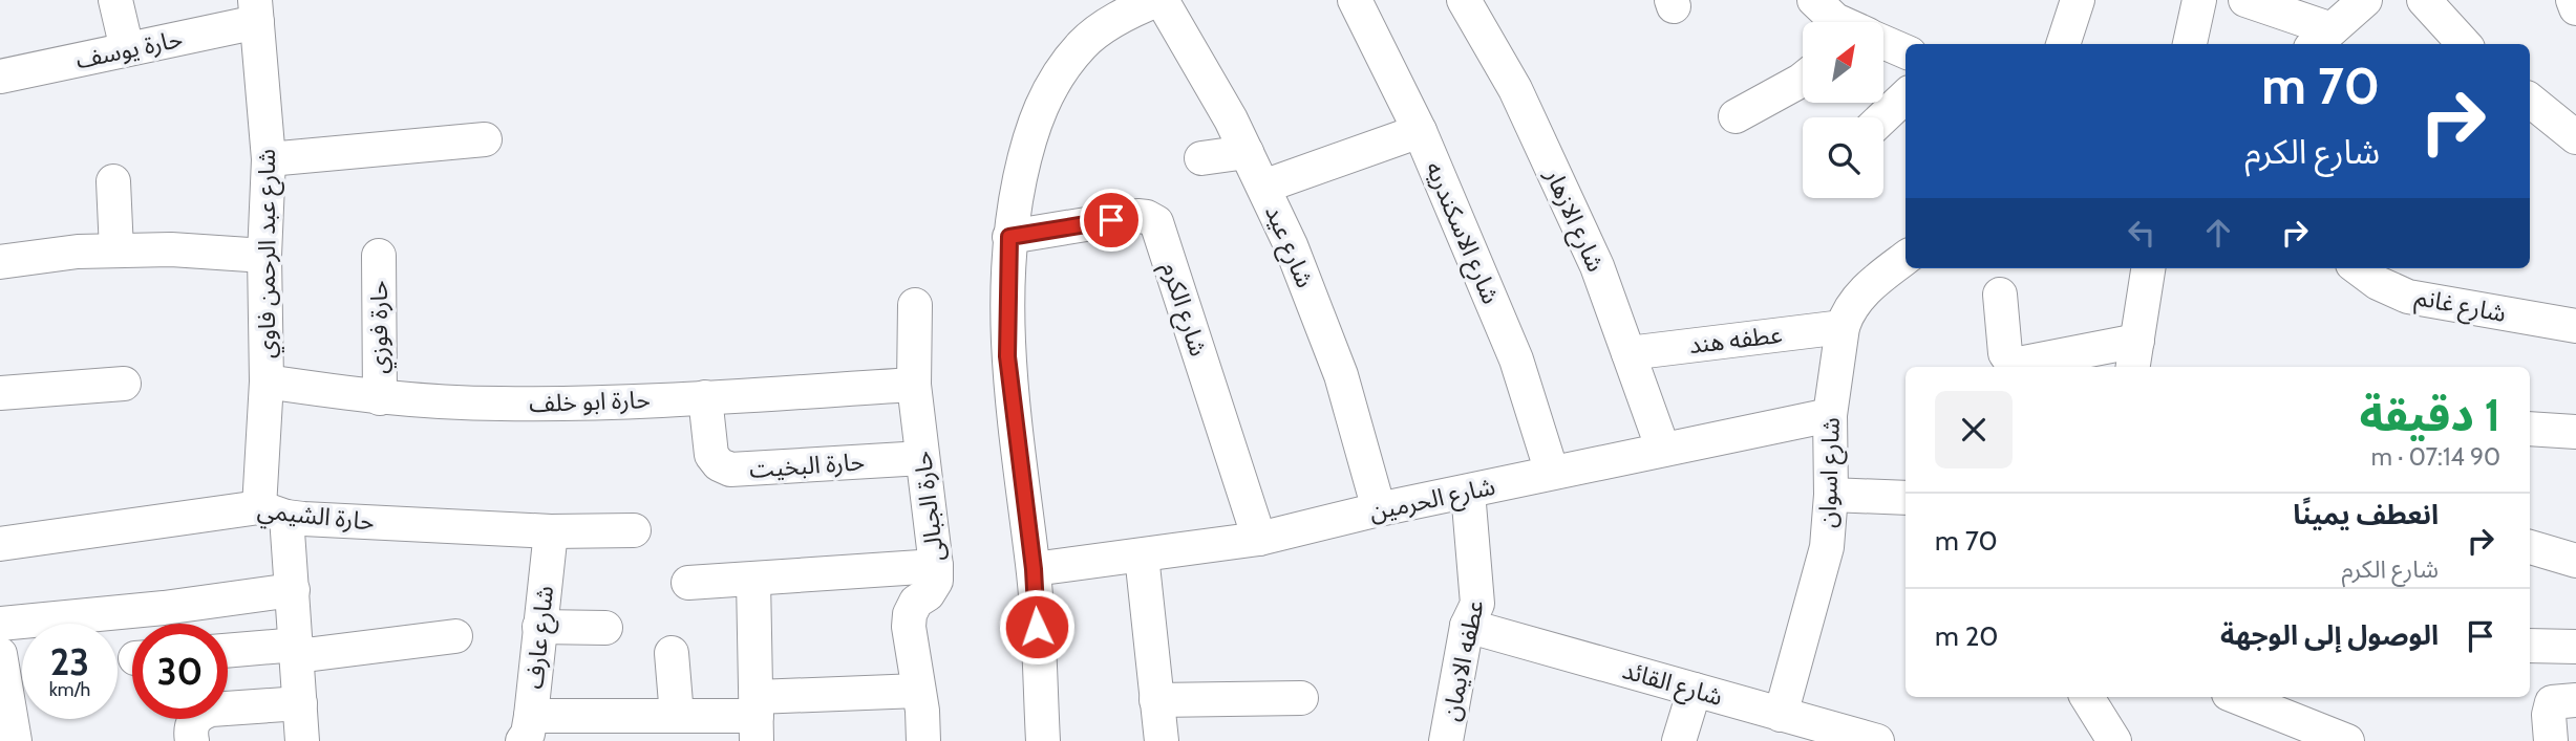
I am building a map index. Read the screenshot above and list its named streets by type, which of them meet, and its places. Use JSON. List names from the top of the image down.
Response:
{
  "streets": {
    "street": [
      "حارة يوسف",
      "شارع الازهار",
      "شارع الاسكندريه",
      "شارع عيد",
      "شارع عبد الرحمن فاوي",
      "شارع غانم",
      "شارع الكرم",
      "حارة فوزي",
      "عطفه هند",
      "حارة ابو خلف",
      "حارة البخيت",
      "شارع اسوان",
      "شارع الحرمين",
      "حارة الجبالى",
      "حارة الشيمي",
      "شارع عارف",
      "عطفه الايمان",
      "شارع القائد"
    ]
  },
  "crossings": [
    ["حارة يوسف", "شارع عبد الرحمن فاوي"],
    ["شارع الازهار", "عطفه هند"],
    ["شارع الازهار", "شارع الحرمين"],
    ["شارع الاسكندريه", "شارع الحرمين"],
    ["شارع عيد", "شارع الحرمين"],
    ["شارع عبد الرحمن فاوي", "حارة ابو خلف"],
    ["شارع عبد الرحمن فاوي", "حارة الشيمي"],
    ["شارع الكرم", "شارع الحرمين"],
    ["حارة فوزي", "حارة ابو خلف"],
    ["عطفه هند", "شارع اسوان"],
    ["حارة ابو خلف", "حارة البخيت"],
    ["حارة ابو خلف", "حارة الجبالى"],
    ["حارة البخيت", "حارة الجبالى"],
    ["شارع اسوان", "شارع الحرمين"],
    ["شارع اسوان", "شارع القائد"],
    ["شارع الحرمين", "عطفه الايمان"],
    ["حارة الشيمي", "شارع عارف"],
    ["عطفه الايمان", "شارع القائد"]
  ],
  "north": "top right",
  "page": {
    "turn": ["70 m", "شارع الكرم"],
    "heading": ["1 دقيقة", "90 m · 07:14"],
    "list": [
      {
        "name": "انعطف يمينًا",
        "note": "شارع الكرم",
        "value": "70 m"
      },
      {
        "name": "الوصول إلى الوجهة",
        "value": "20 m"
      }
    ],
    "speed": "23 km/h",
    "limit": "30"
  }
}
